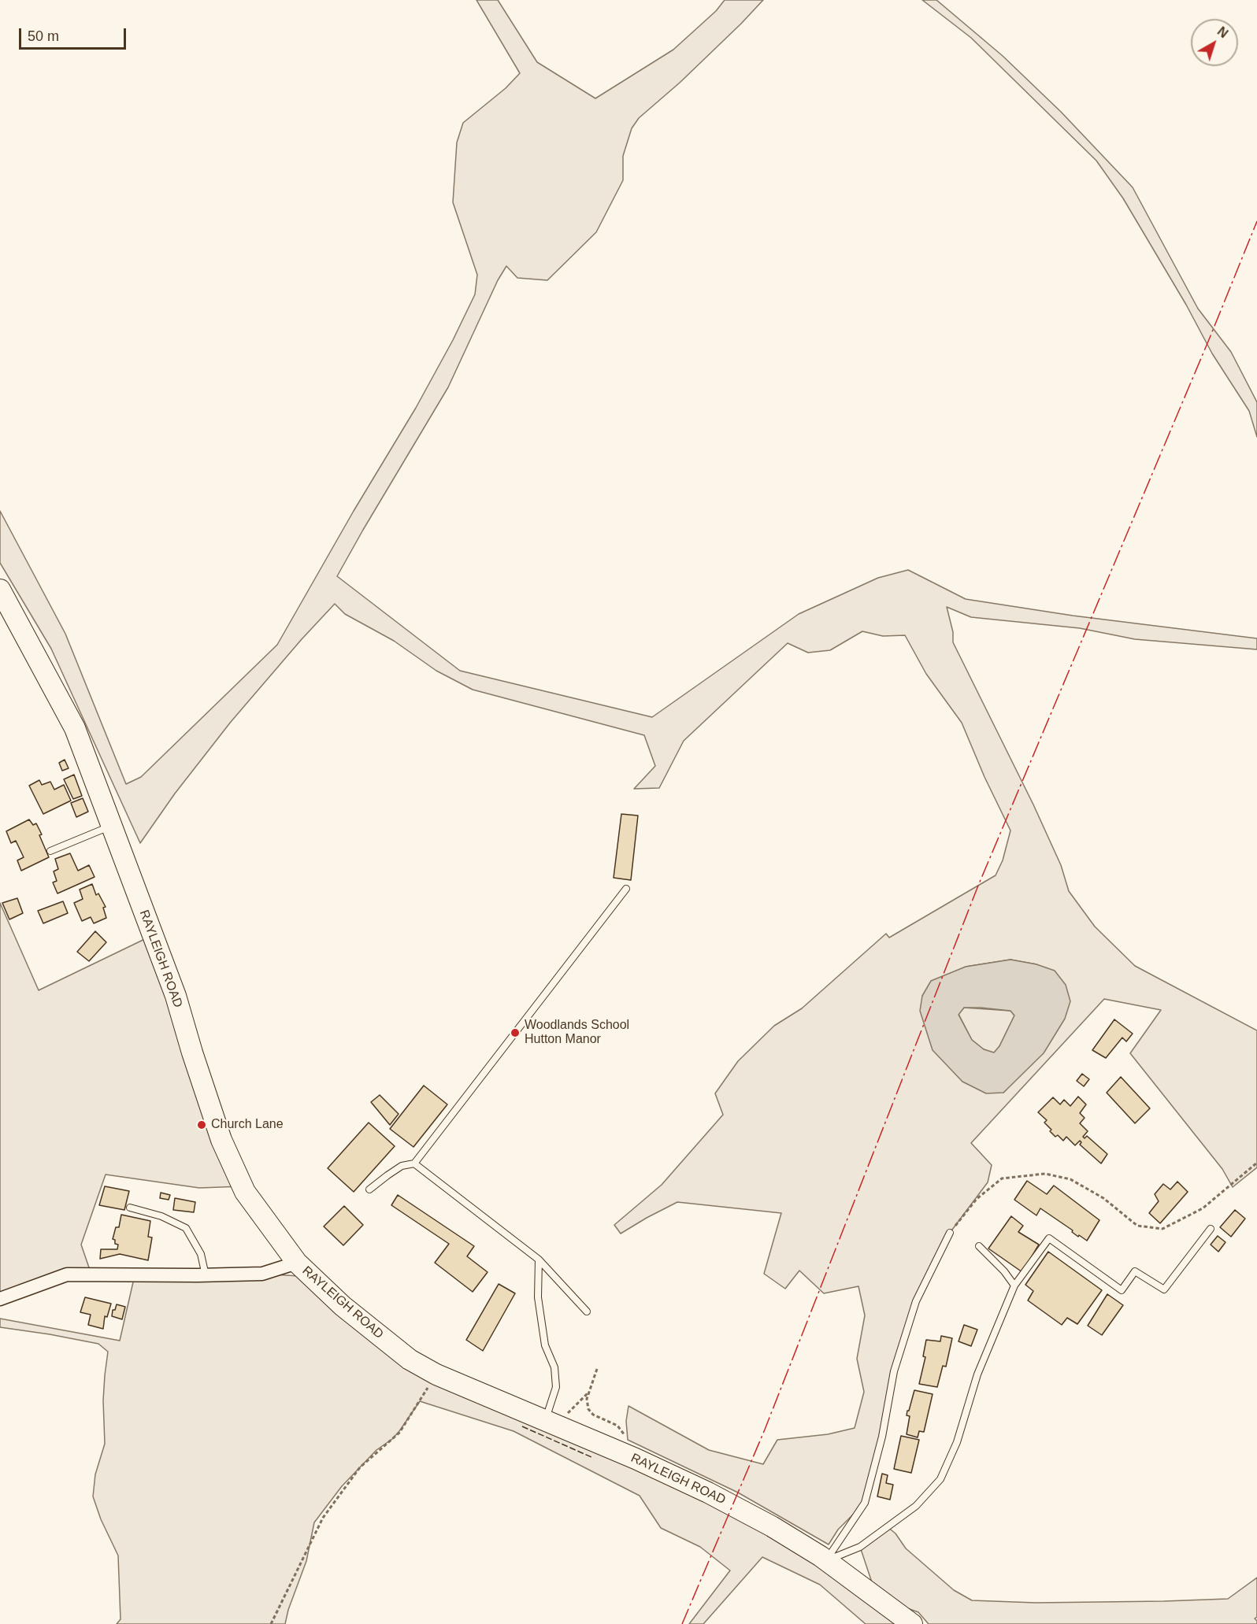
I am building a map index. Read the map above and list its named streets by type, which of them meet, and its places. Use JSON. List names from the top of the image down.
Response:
{
  "streets": {
    "main road": ["RAYLEIGH ROAD"]
  },
  "places": ["Woodlands School Hutton Manor", "Church Lane"],
  "scale_bar": "50 m",
  "north": "top right"
}
